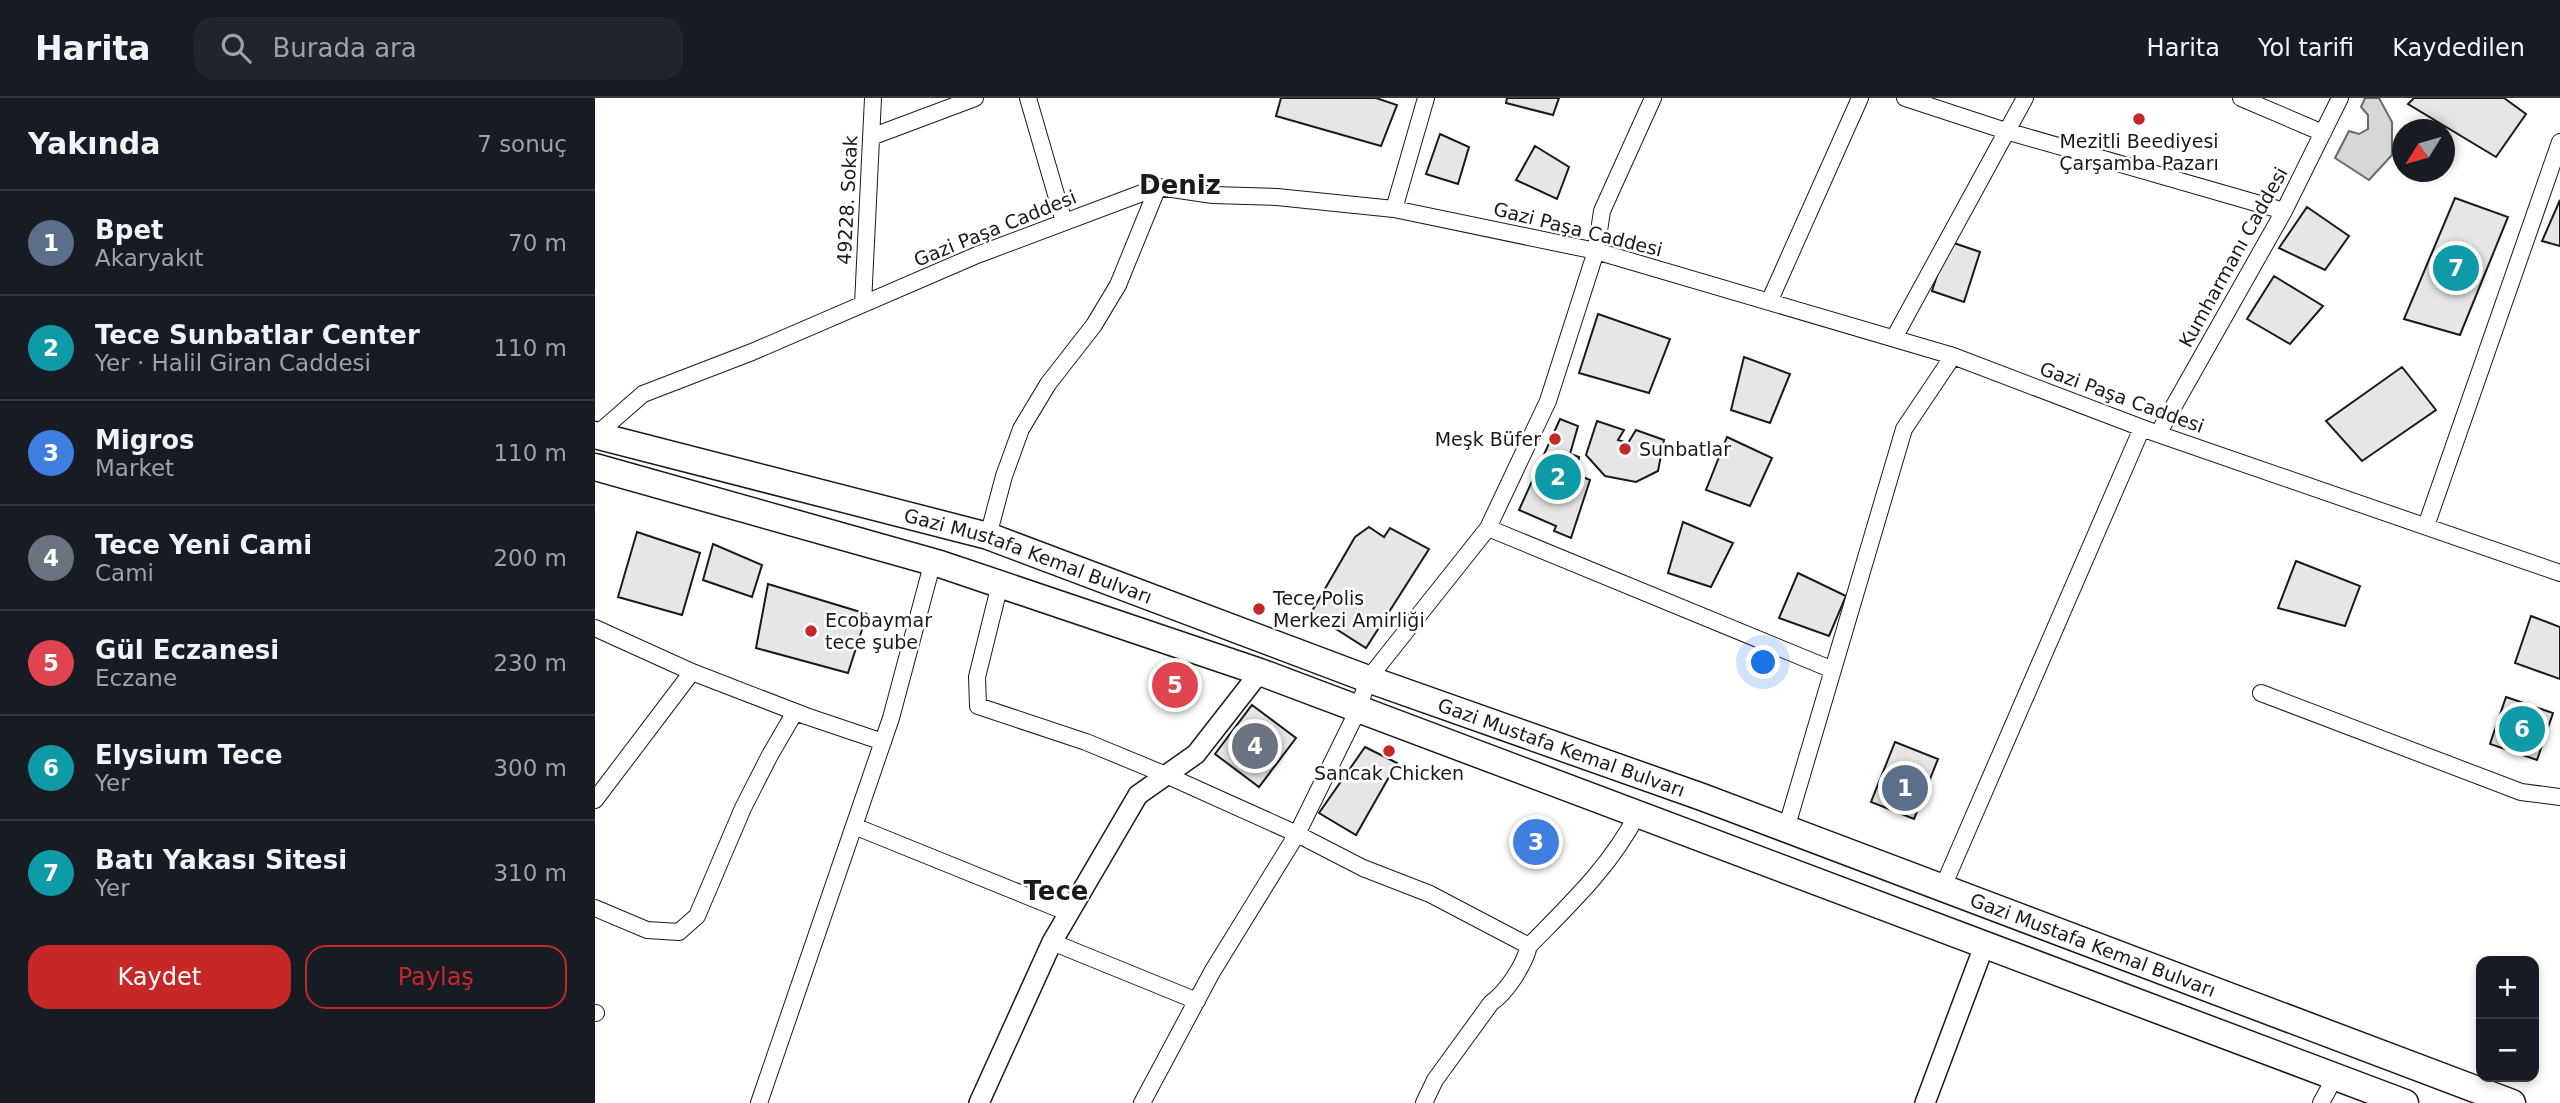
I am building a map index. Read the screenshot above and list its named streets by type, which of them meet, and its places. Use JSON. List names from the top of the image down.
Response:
{
  "streets": {
    "highway": ["Gazi Mustafa Kemal Bulvarı"],
    "street": ["49228. Sokak", "Gazi Paşa Caddesi", "Kumharmanı Caddesi"]
  },
  "crossings": [
    ["49228. Sokak", "Gazi Paşa Caddesi"],
    ["Gazi Paşa Caddesi", "Kumharmanı Caddesi"],
    ["Gazi Paşa Caddesi", "Gazi Mustafa Kemal Bulvarı"],
    ["Kumharmanı Caddesi", "Gazi Mustafa Kemal Bulvarı"]
  ],
  "districts": ["Deniz", "Tece"],
  "places": [
    "Mezitli Beediyesi Çarşamba Pazarı",
    "Meşk Büfer",
    "Sunbatlar",
    "Tece Polis Merkezi Amirliği",
    "Ecobaymar tece şube",
    "Sancak Chicken"
  ],
  "north": "bottom left",
  "page": {
    "header": "Harita",
    "search": "Burada ara",
    "nav": ["Harita", "Yol tarifi", "Kaydedilen"],
    "heading": ["Yakında", "7 sonuç"],
    "list": [
      {
        "mark": "1",
        "name": "Bpet",
        "note": "Akaryakıt",
        "value": "70 m"
      },
      {
        "mark": "2",
        "name": "Tece Sunbatlar Center",
        "note": "Yer · Halil Giran Caddesi",
        "value": "110 m"
      },
      {
        "mark": "3",
        "name": "Migros",
        "note": "Market",
        "value": "110 m"
      },
      {
        "mark": "4",
        "name": "Tece Yeni Cami",
        "note": "Cami",
        "value": "200 m"
      },
      {
        "mark": "5",
        "name": "Gül Eczanesi",
        "note": "Eczane",
        "value": "230 m"
      },
      {
        "mark": "6",
        "name": "Elysium Tece",
        "note": "Yer",
        "value": "300 m"
      },
      {
        "mark": "7",
        "name": "Batı Yakası Sitesi",
        "note": "Yer",
        "value": "310 m"
      }
    ],
    "pins": [
      "7",
      "2",
      "5",
      "6",
      "4",
      "1",
      "3"
    ],
    "buttons": ["Kaydet", "Paylaş"],
    "map_buttons": ["+", "−"]
  }
}
